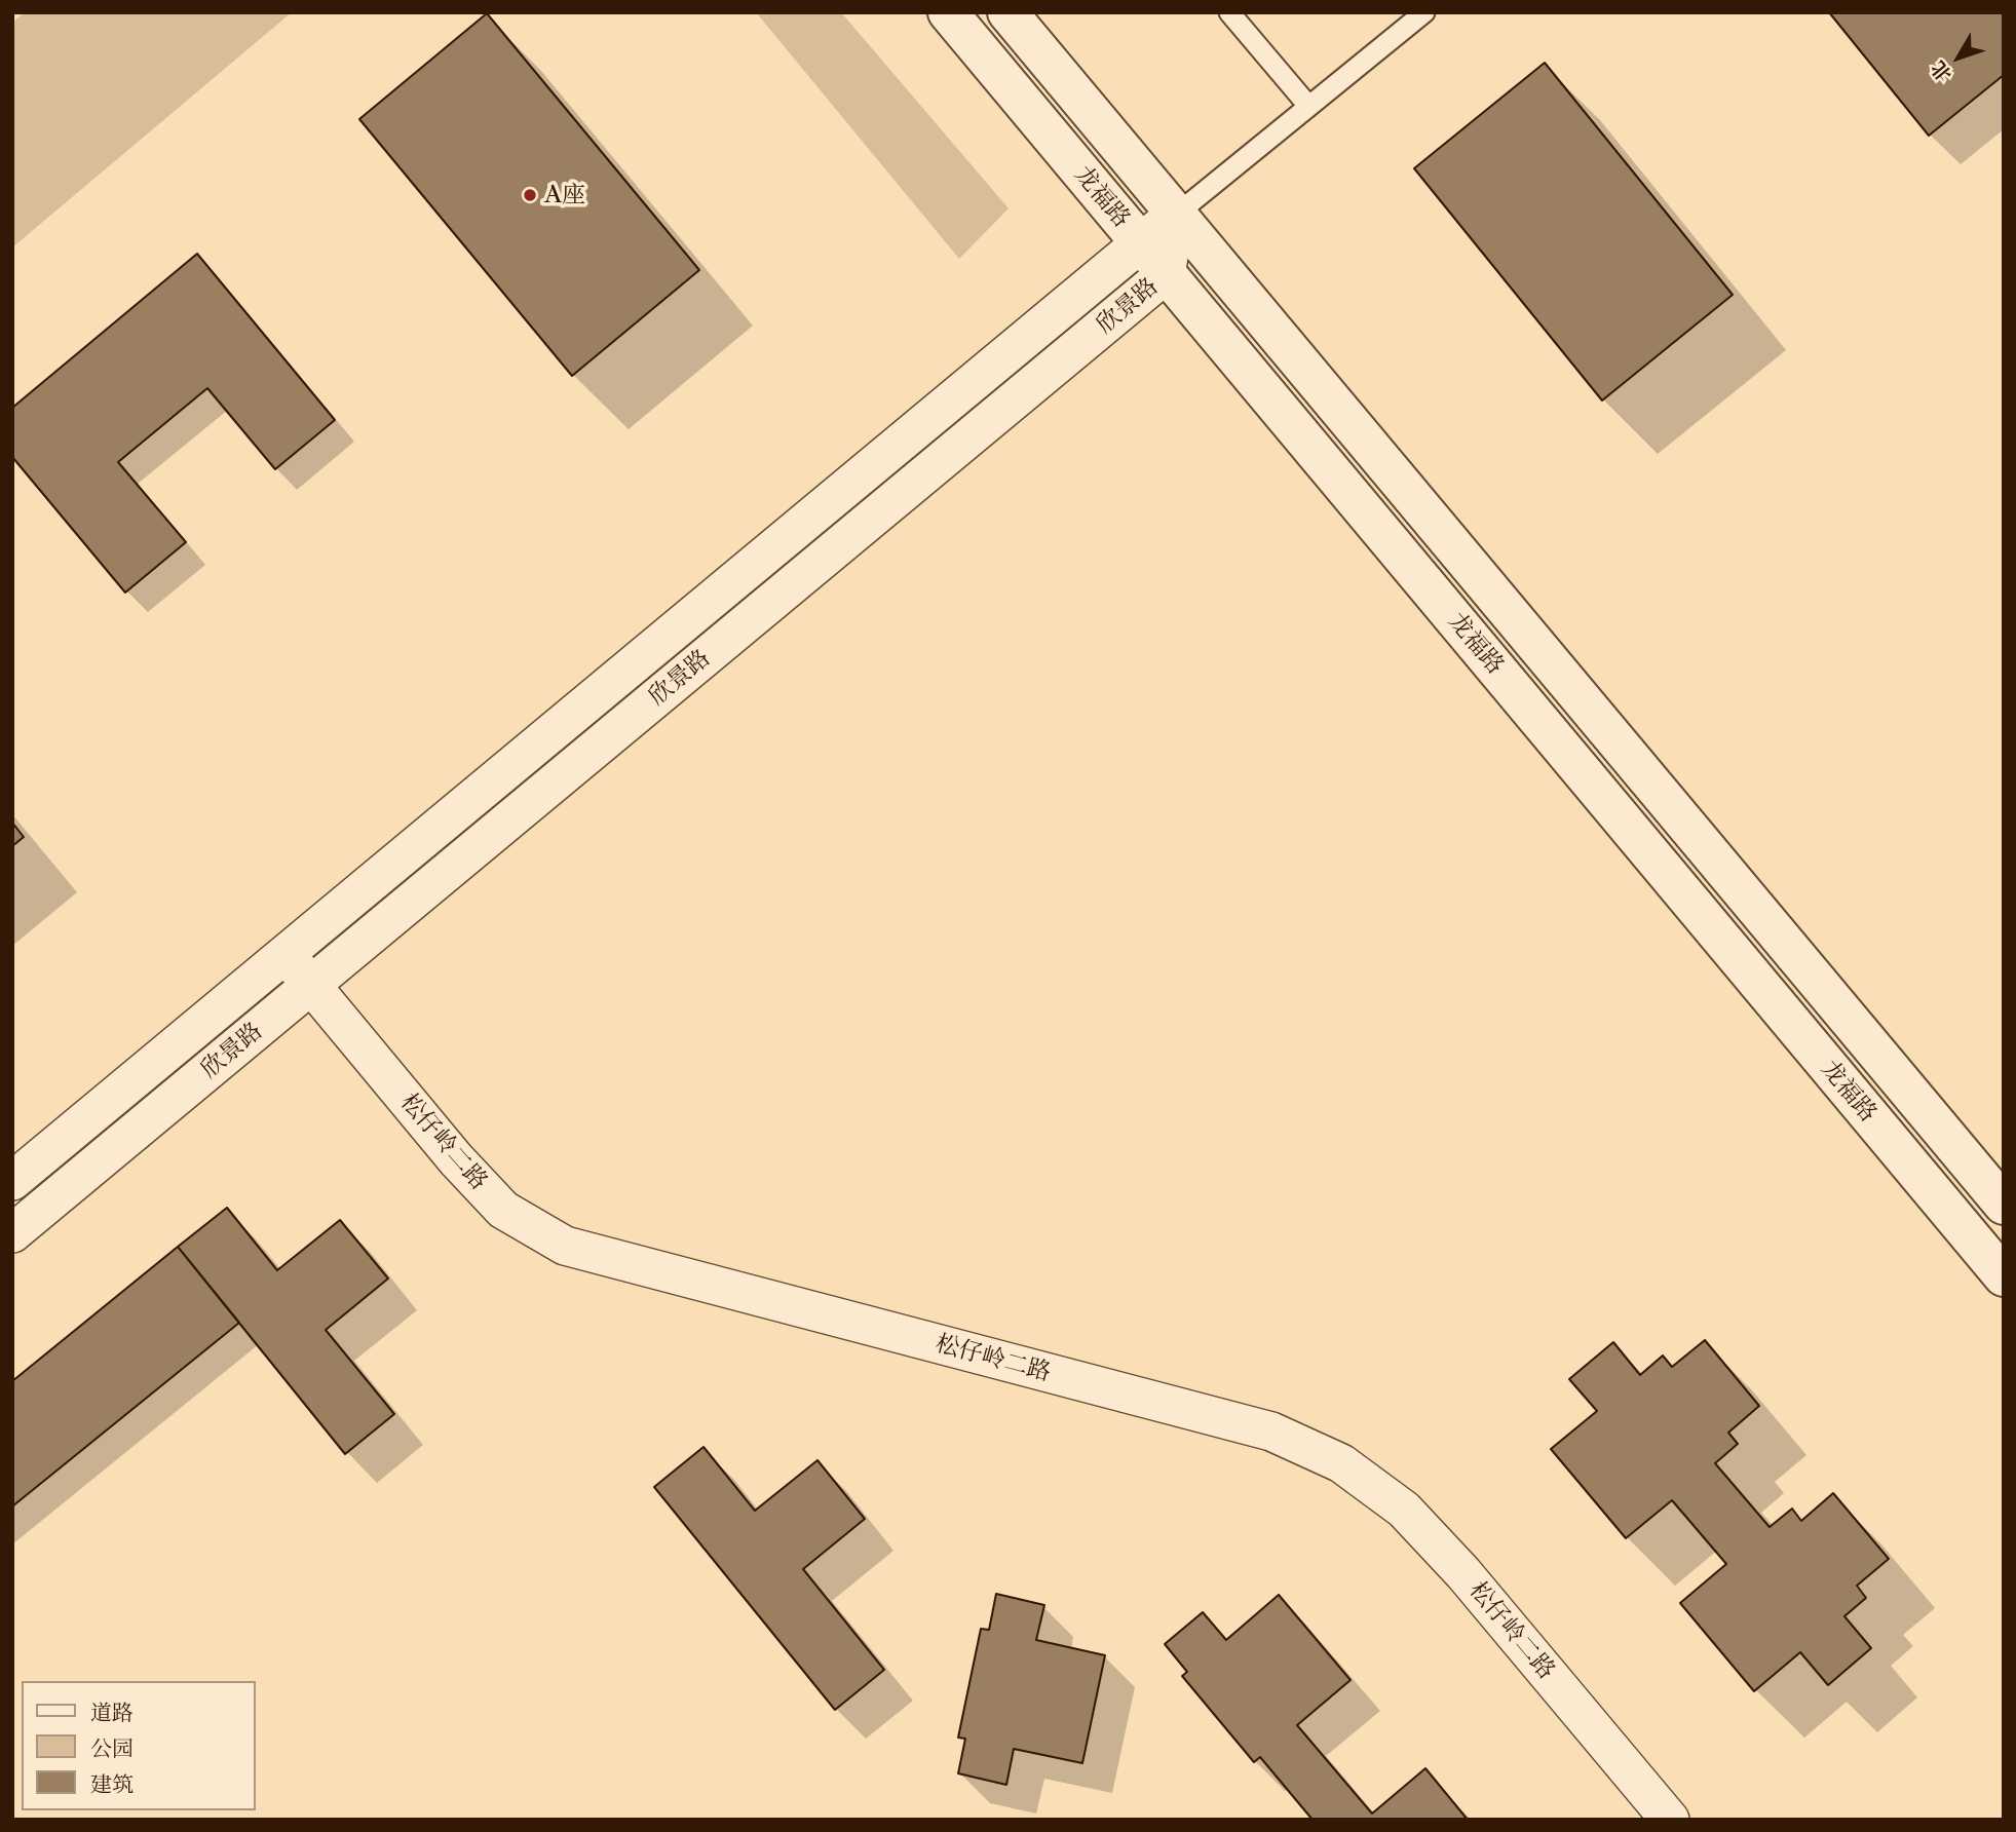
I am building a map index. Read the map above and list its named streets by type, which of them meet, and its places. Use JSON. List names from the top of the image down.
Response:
{
  "streets": {
    "street": ["龙福路", "欣景路", "松仔岭二路"]
  },
  "crossings": [
    ["龙福路", "欣景路"],
    ["欣景路", "松仔岭二路"]
  ],
  "places": ["A座"],
  "legend": ["道路", "公园", "建筑"],
  "north": "bottom left"
}
